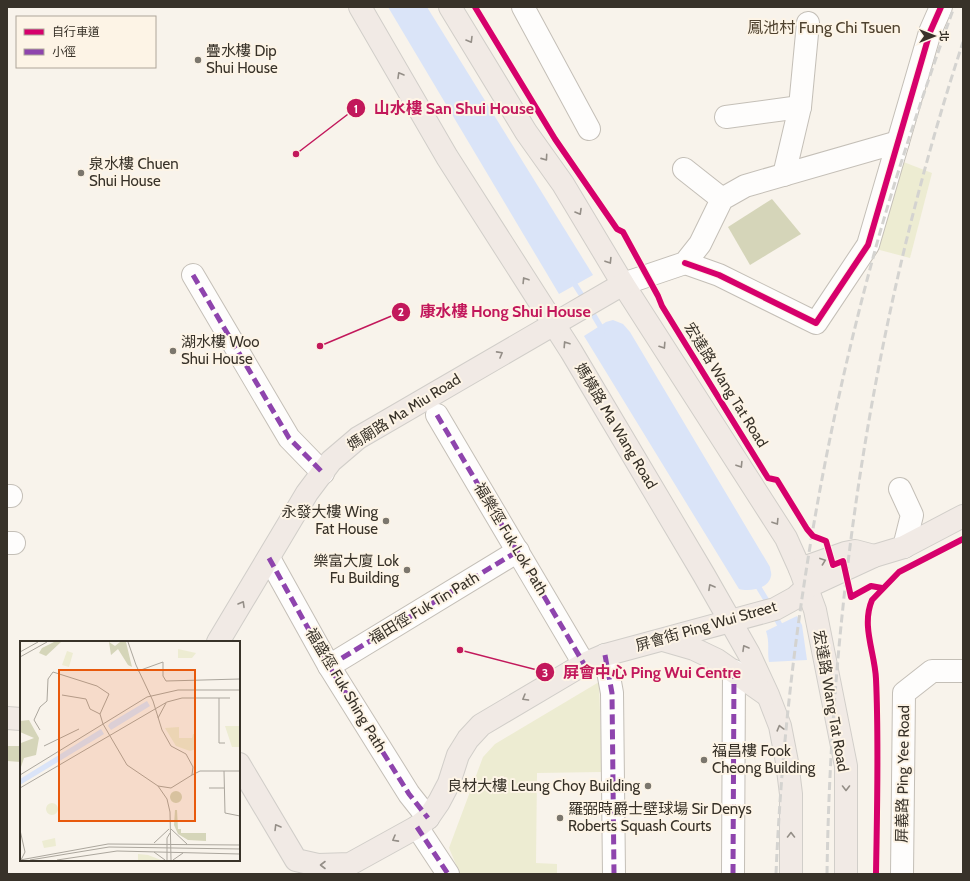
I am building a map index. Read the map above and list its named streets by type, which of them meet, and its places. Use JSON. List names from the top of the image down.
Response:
{
  "streets": {
    "main road": [
      "宏達路 Wang Tat Road",
      "媽廟路 Ma Miu Road",
      "媽橫路 Ma Wang Road",
      "屏會街 Ping Wui Street"
    ],
    "street": [
      "福樂徑 Fuk Lok Path",
      "福田徑 Fuk Tin Path",
      "福盛徑 Fuk Shing Path",
      "屏義路 Ping Yee Road"
    ]
  },
  "crossings": [
    ["宏達路 Wang Tat Road", "媽廟路 Ma Miu Road"],
    ["宏達路 Wang Tat Road", "屏會街 Ping Wui Street"],
    ["媽廟路 Ma Miu Road", "媽橫路 Ma Wang Road"],
    ["媽廟路 Ma Miu Road", "福盛徑 Fuk Shing Path"],
    ["媽橫路 Ma Wang Road", "屏會街 Ping Wui Street"],
    ["福樂徑 Fuk Lok Path", "福田徑 Fuk Tin Path"],
    ["福樂徑 Fuk Lok Path", "屏會街 Ping Wui Street"],
    ["福田徑 Fuk Tin Path", "福盛徑 Fuk Shing Path"],
    ["屏會街 Ping Wui Street", "福盛徑 Fuk Shing Path"]
  ],
  "one_way": [
    "宏達路 Wang Tat Road",
    "媽廟路 Ma Miu Road",
    "媽橫路 Ma Wang Road",
    "屏會街 Ping Wui Street"
  ],
  "districts": ["鳳池村 Fung Chi Tsuen"],
  "places": [
    "疊水樓 Dip Shui House",
    "山水樓 San Shui House",
    "泉水樓 Chuen Shui House",
    "康水樓 Hong Shui House",
    "湖水樓 Woo Shui House",
    "永發大樓 Wing Fat House",
    "樂富大廈 Lok Fu Building",
    "屏會中心 Ping Wui Centre",
    "福昌樓 Fook Cheong Building",
    "良材大樓 Leung Choy Building",
    "羅弼時爵士壁球場 Sir Denys Roberts Squash Courts"
  ],
  "legend": ["自行車道", "小徑"],
  "north": "right"
}
